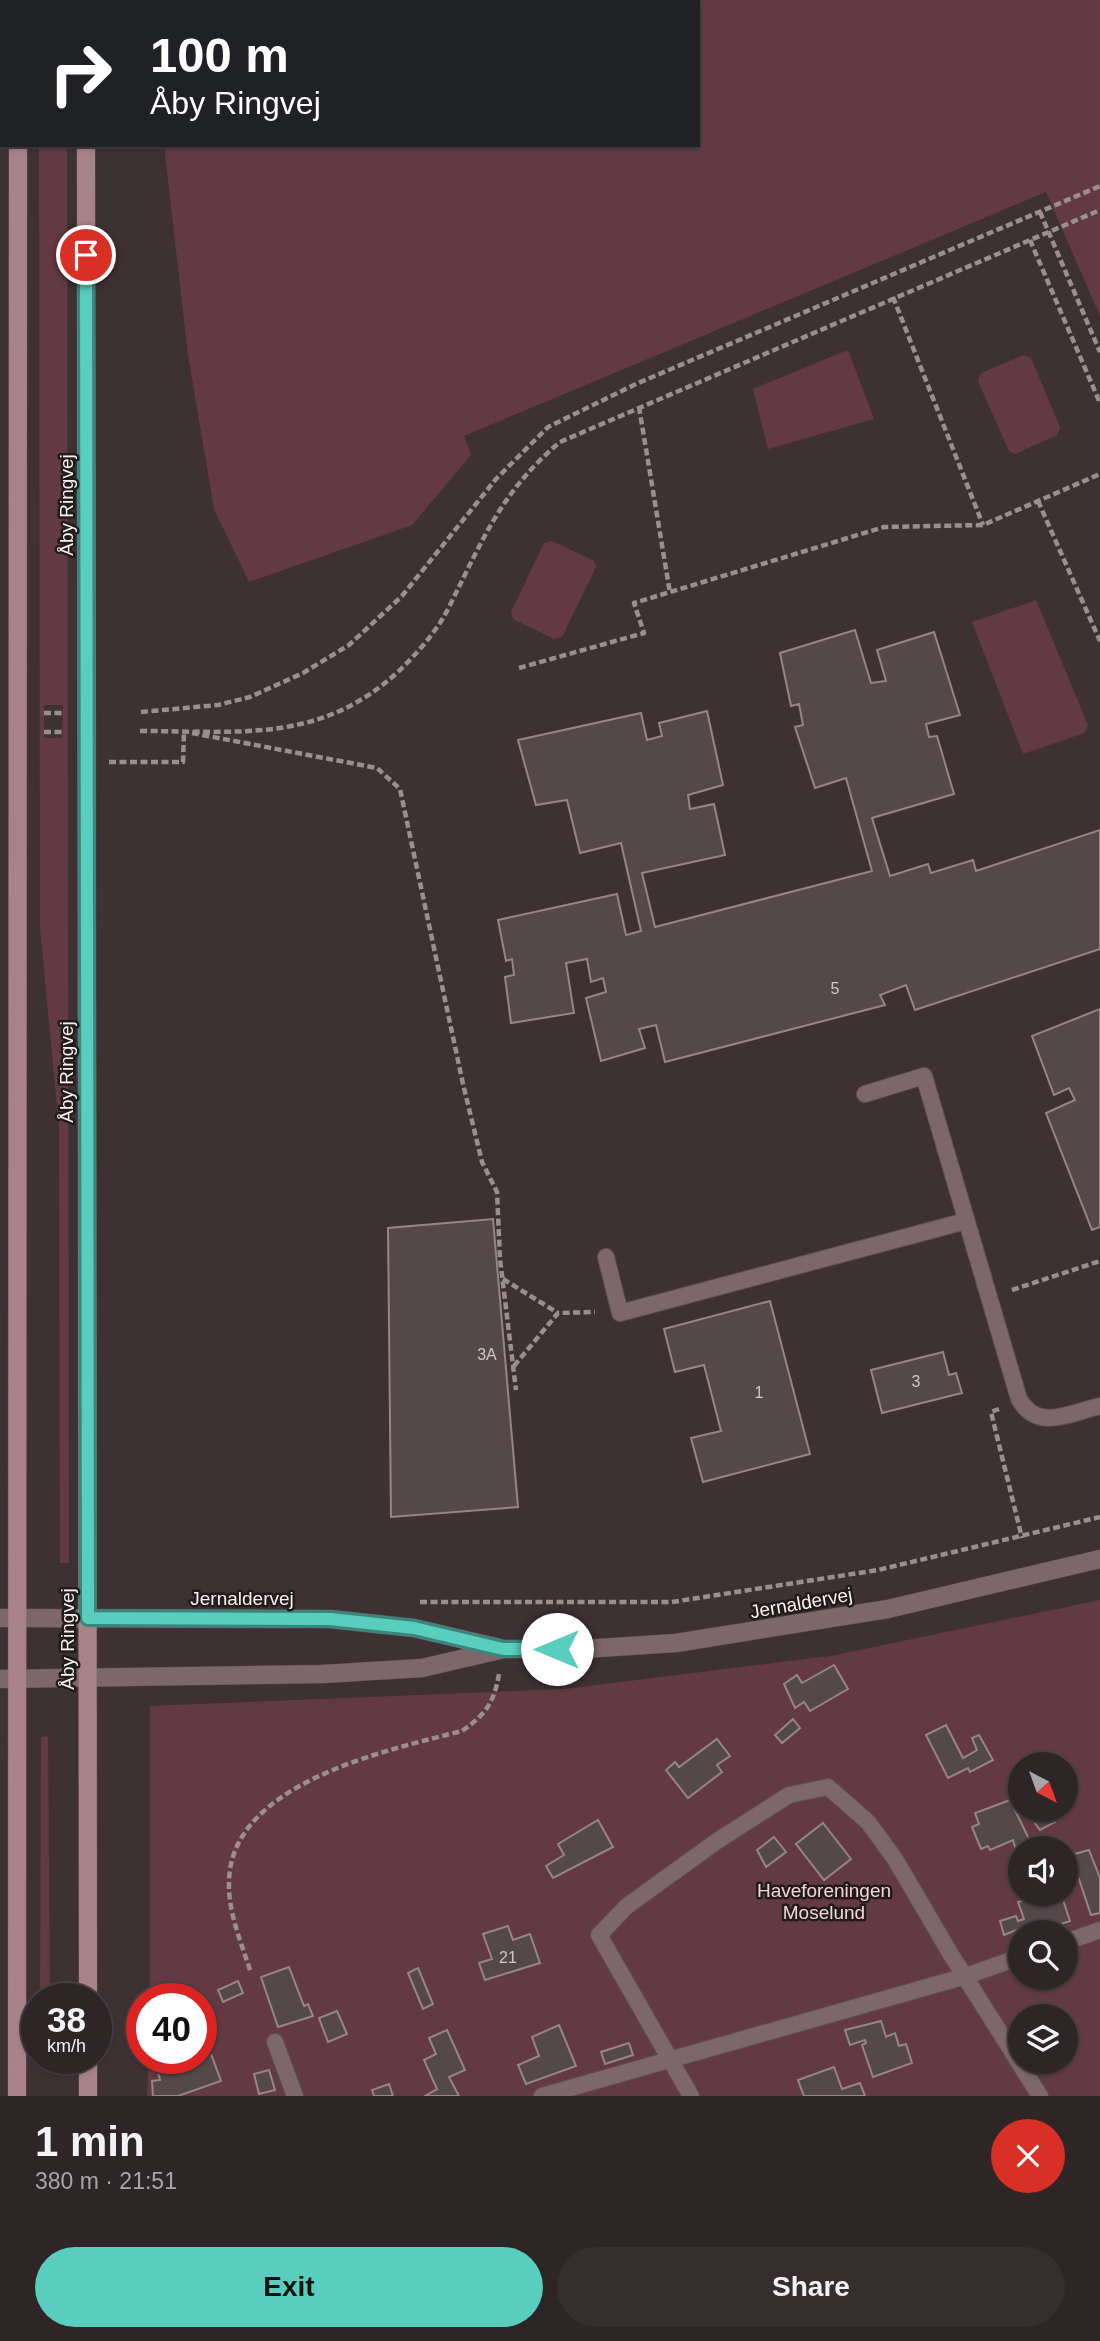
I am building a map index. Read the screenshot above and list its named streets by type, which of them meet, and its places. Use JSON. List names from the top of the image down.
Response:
{
  "streets": {
    "main road": ["Åby Ringvej"],
    "street": ["Jernaldervej"]
  },
  "crossings": [
    ["Åby Ringvej", "Jernaldervej"]
  ],
  "parks": ["Haveforeningen Moselund"],
  "house_numbers": [
    "5",
    "3A",
    "3",
    "1",
    "21"
  ],
  "north": "bottom right",
  "page": {
    "turn": ["100 m", "Åby Ringvej"],
    "speed": "38 km/h",
    "limit": "40",
    "heading": ["1 min", "380 m · 21:51"],
    "buttons": ["Exit", "Share"]
  }
}
